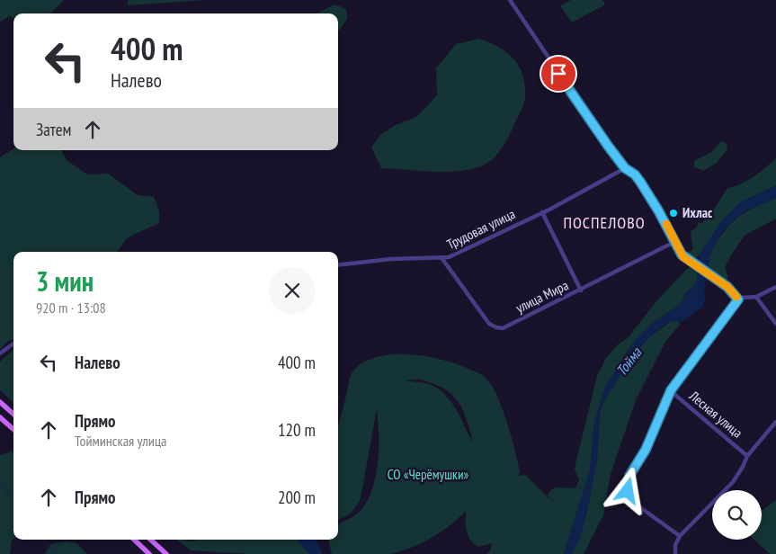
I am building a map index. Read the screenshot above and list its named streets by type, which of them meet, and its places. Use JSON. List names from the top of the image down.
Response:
{
  "streets": {
    "street": ["Трудовая улица", "улица Мира", "Лесная улица"]
  },
  "crossings": [
    ["Трудовая улица", "улица Мира"]
  ],
  "districts": ["ПОСПЕЛОВО"],
  "water": ["Тойма"],
  "parks": ["СО «Черёмушки»"],
  "places": ["Ихлас"],
  "page": {
    "turn": ["400 m", "Налево"],
    "then": "Затем",
    "heading": ["3 мин", "920 m · 13:08"],
    "list": [
      {
        "name": "Налево",
        "value": "400 m"
      },
      {
        "name": "Прямо",
        "note": "Тойминская улица",
        "value": "120 m"
      },
      {
        "name": "Прямо",
        "value": "200 m"
      }
    ]
  }
}
